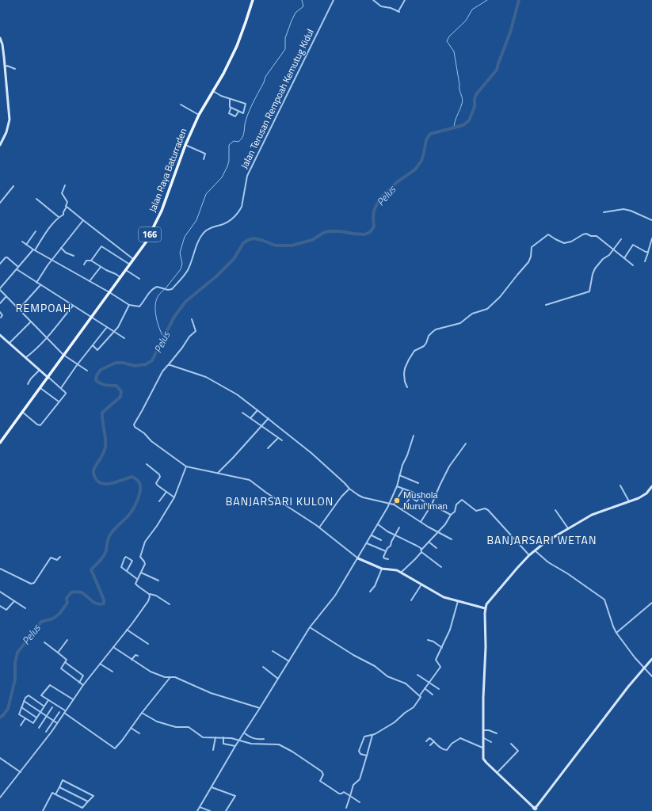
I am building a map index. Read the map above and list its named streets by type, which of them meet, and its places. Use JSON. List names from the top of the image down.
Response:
{
  "streets": {
    "main road": ["Jalan Raya Baturraden", "166"],
    "street": ["Jalan Terusan Rempoah Kemutug Kidul"]
  },
  "districts": ["REMPOAH", "BANJARSARI KULON", "BANJARSARI WETAN"],
  "water": ["Pelus"],
  "places": ["Mushola Nurul Iman"]
}
